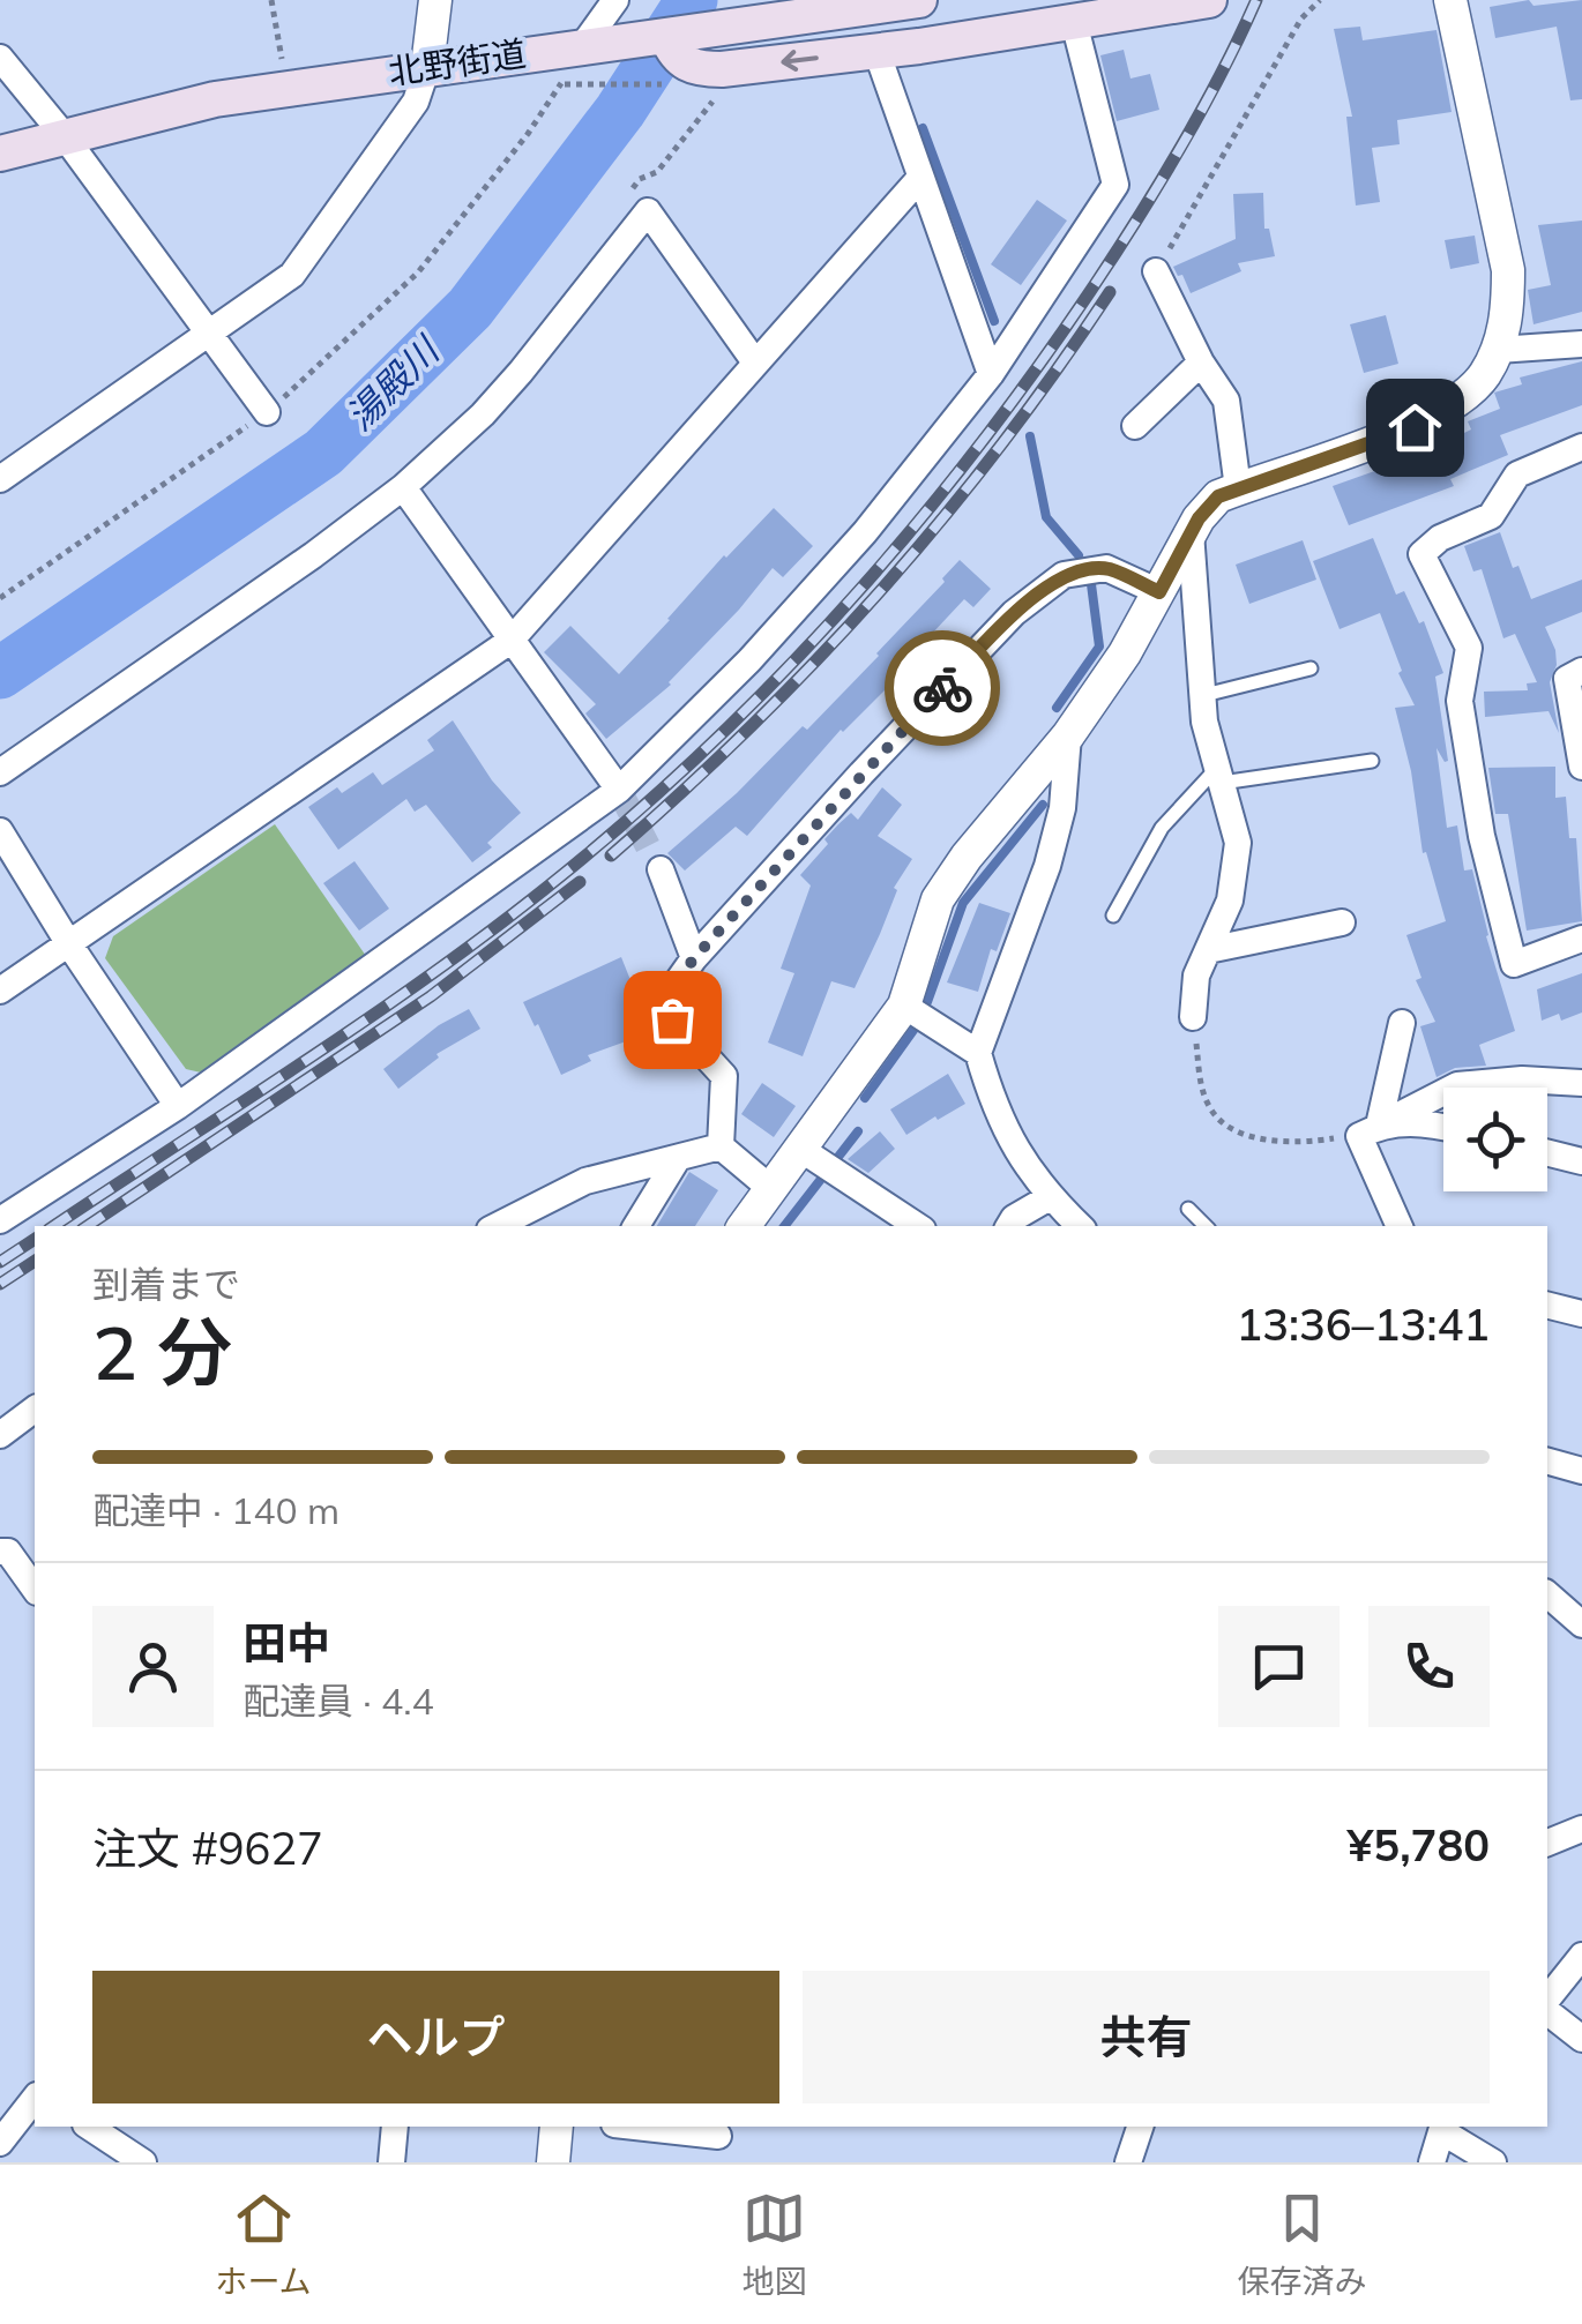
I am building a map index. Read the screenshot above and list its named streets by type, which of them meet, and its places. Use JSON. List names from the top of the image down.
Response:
{
  "streets": {
    "main road": ["北野街道"]
  },
  "water": ["湯殿川"],
  "page": {
    "heading": ["2 分", "到着まで", "13:36–13:41"],
    "panel": [
      "田中",
      "配達員 · 4.4",
      "注文 #9627",
      "¥5,780"
    ],
    "bar": "配達中 · 140 m",
    "buttons": ["ヘルプ", "共有"],
    "tabs": ["ホーム", "地図", "保存済み"]
  }
}
